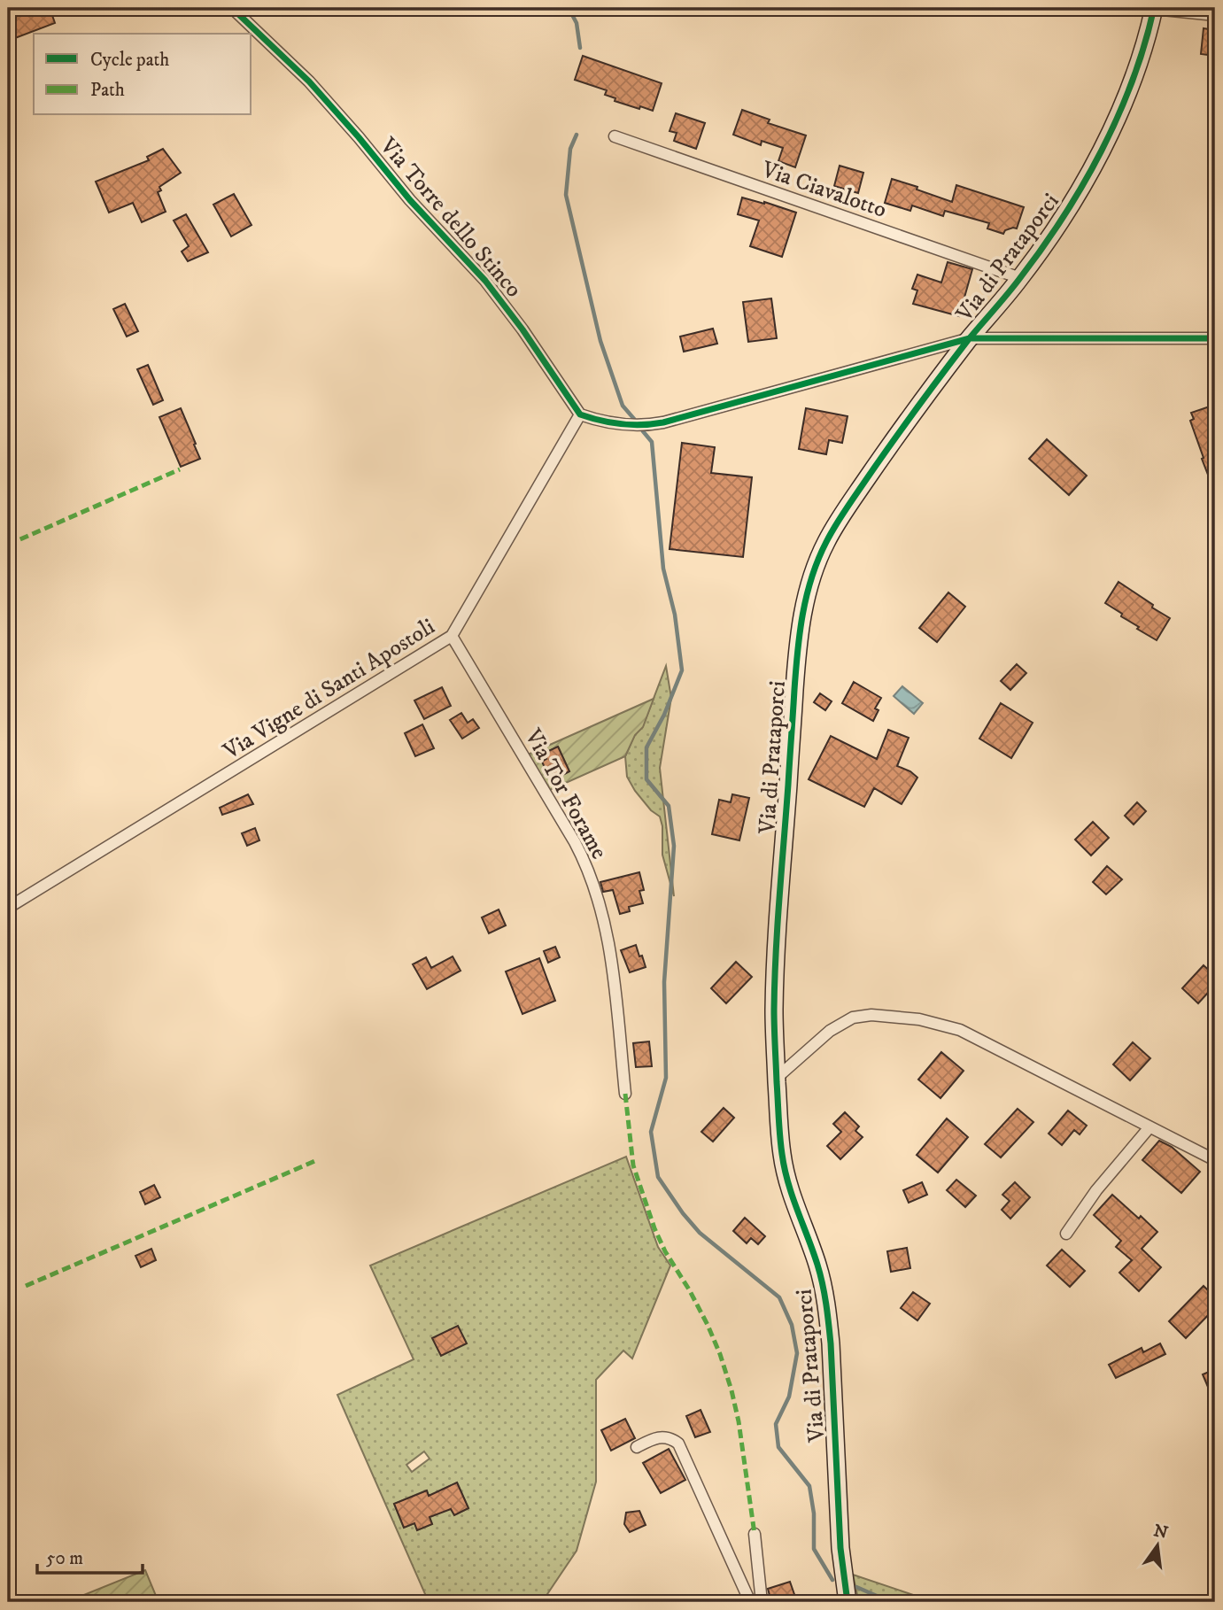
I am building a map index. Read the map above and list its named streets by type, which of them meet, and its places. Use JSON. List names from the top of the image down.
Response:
{
  "streets": {
    "street": [
      "Via Ciavalotto",
      "Via Torre dello Stinco",
      "Via di Prataporci",
      "Via Vigne di Santi Apostoli",
      "Via Tor Forame"
    ]
  },
  "crossings": [
    ["Via Ciavalotto", "Via di Prataporci"],
    ["Via Torre dello Stinco", "Via Vigne di Santi Apostoli"],
    ["Via Vigne di Santi Apostoli", "Via Tor Forame"]
  ],
  "legend": ["Cycle path", "Path"],
  "scale_bar": "50 m",
  "north": "top"
}
